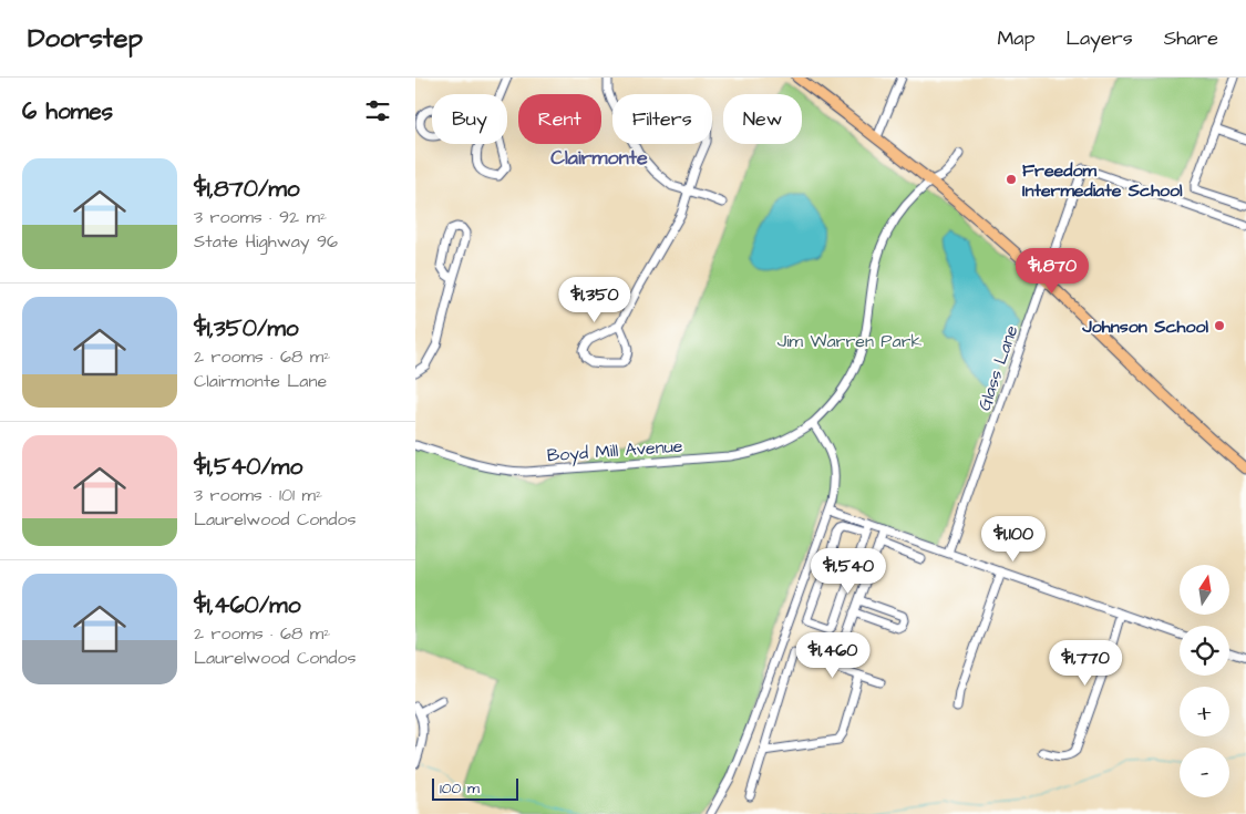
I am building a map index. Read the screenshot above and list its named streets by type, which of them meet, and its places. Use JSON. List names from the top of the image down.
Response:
{
  "streets": {
    "street": ["Glass Lane", "Boyd Mill Avenue"]
  },
  "districts": ["Clairmonte"],
  "parks": ["Jim Warren Park"],
  "places": ["Freedom Intermediate School", "Johnson School"],
  "scale_bar": "100 m",
  "north": "top",
  "page": {
    "header": "Doorstep",
    "nav": ["Map", "Layers", "Share"],
    "heading": "6 homes",
    "chip": [
      "Buy",
      "Rent",
      "Filters",
      "New"
    ],
    "list": [
      {
        "name": "$1,870/mo",
        "note": "3 rooms · 92 m² · State Highway 96"
      },
      {
        "name": "$1,350/mo",
        "note": "2 rooms · 68 m² · Clairmonte Lane"
      },
      {
        "name": "$1,540/mo",
        "note": "3 rooms · 101 m² · Laurelwood Condos"
      },
      {
        "name": "$1,460/mo",
        "note": "2 rooms · 68 m² · Laurelwood Condos"
      }
    ],
    "price": [
      "$1,870",
      "$1,350",
      "$1,100",
      "$1,540",
      "$1,460",
      "$1,770"
    ],
    "map_buttons": ["+", "−"],
    "scale": "100 m"
  }
}
